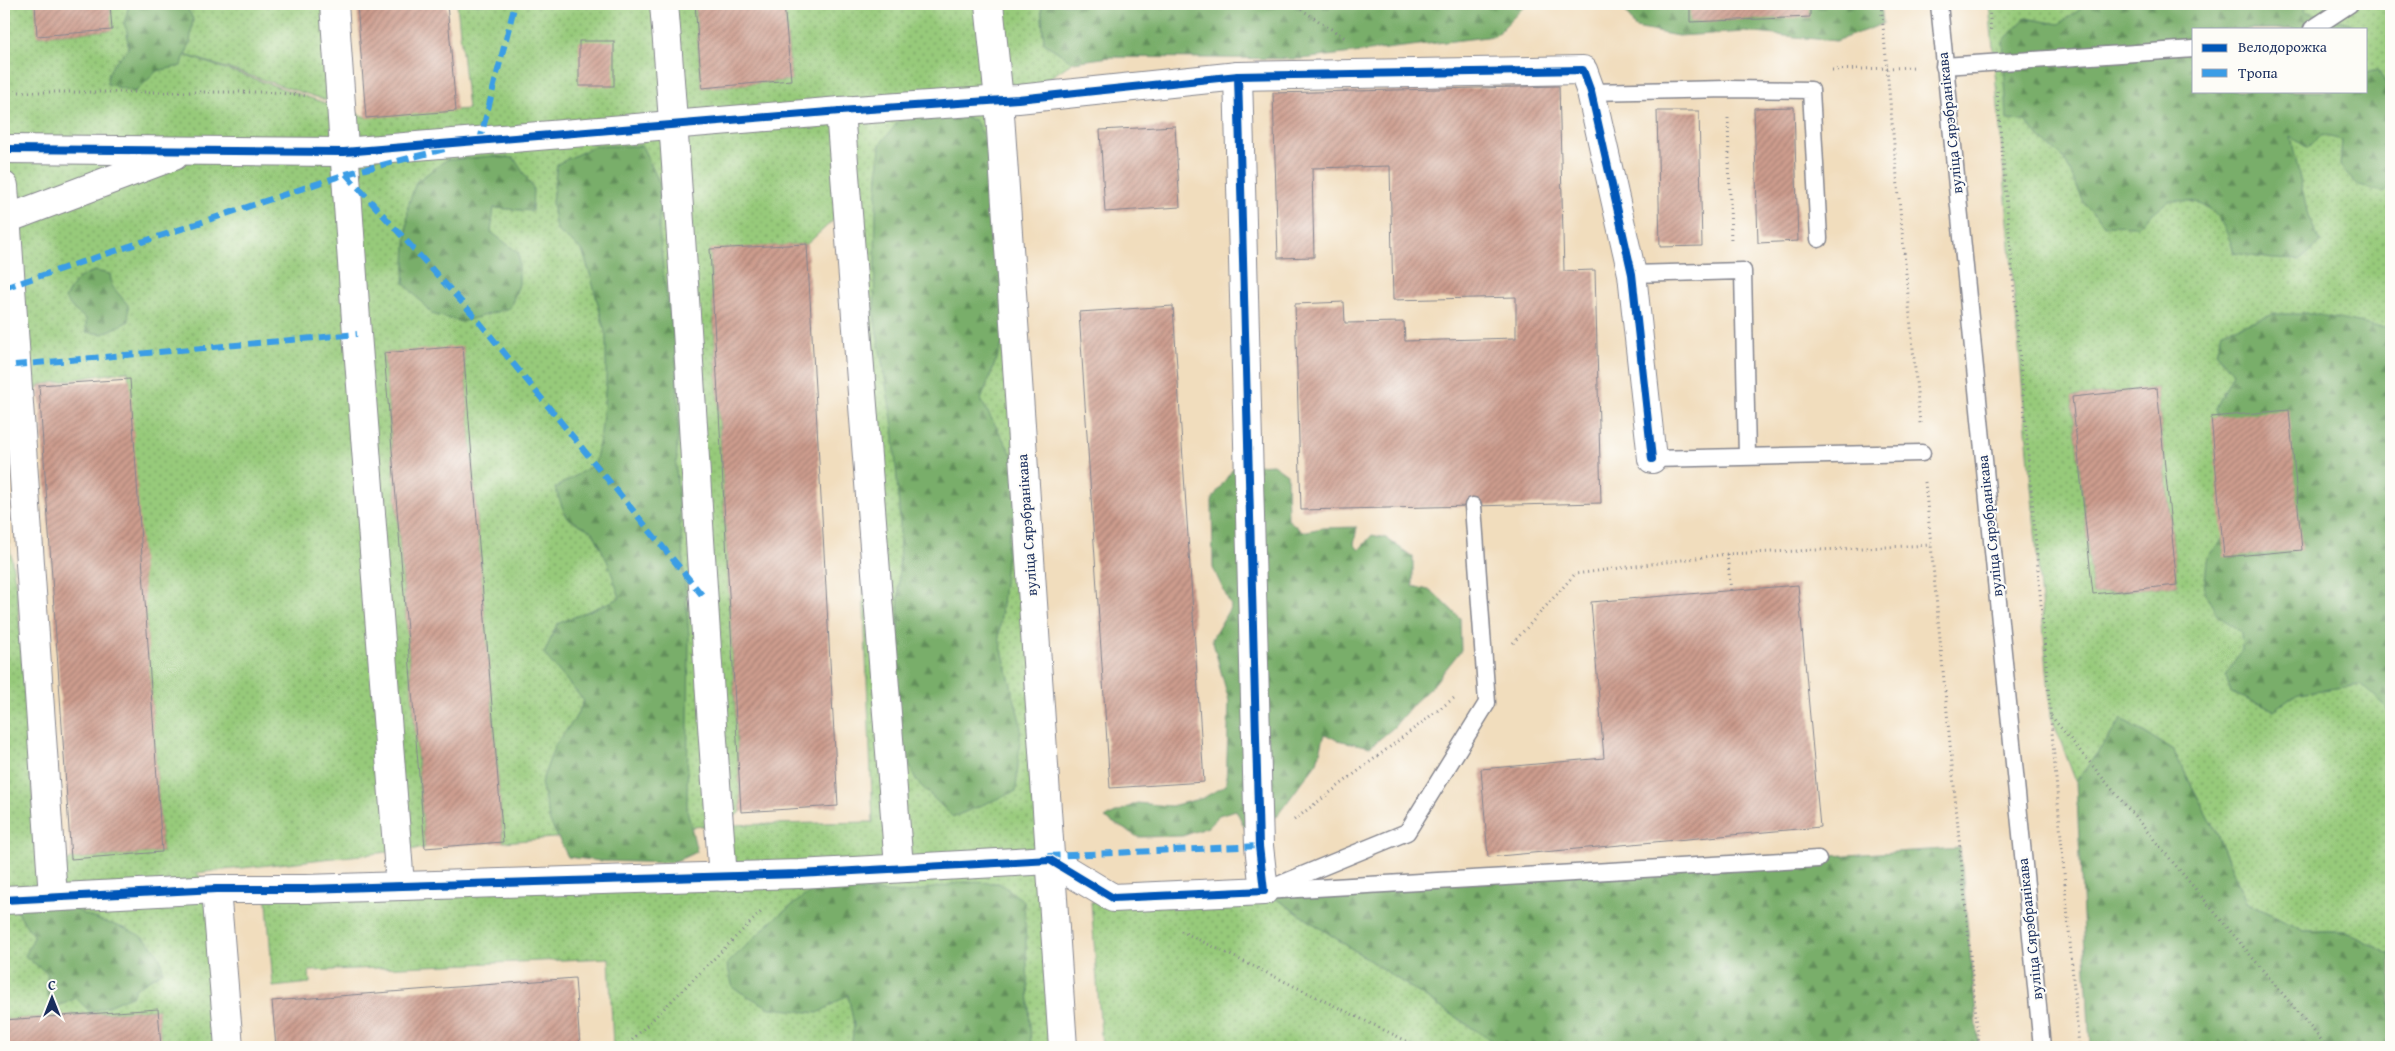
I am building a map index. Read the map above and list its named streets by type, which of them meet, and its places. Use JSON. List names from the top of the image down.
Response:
{
  "streets": {
    "street": ["вуліца Сярэбранікава"]
  },
  "legend": ["Велодорожка", "Тропа"],
  "north": "top"
}
